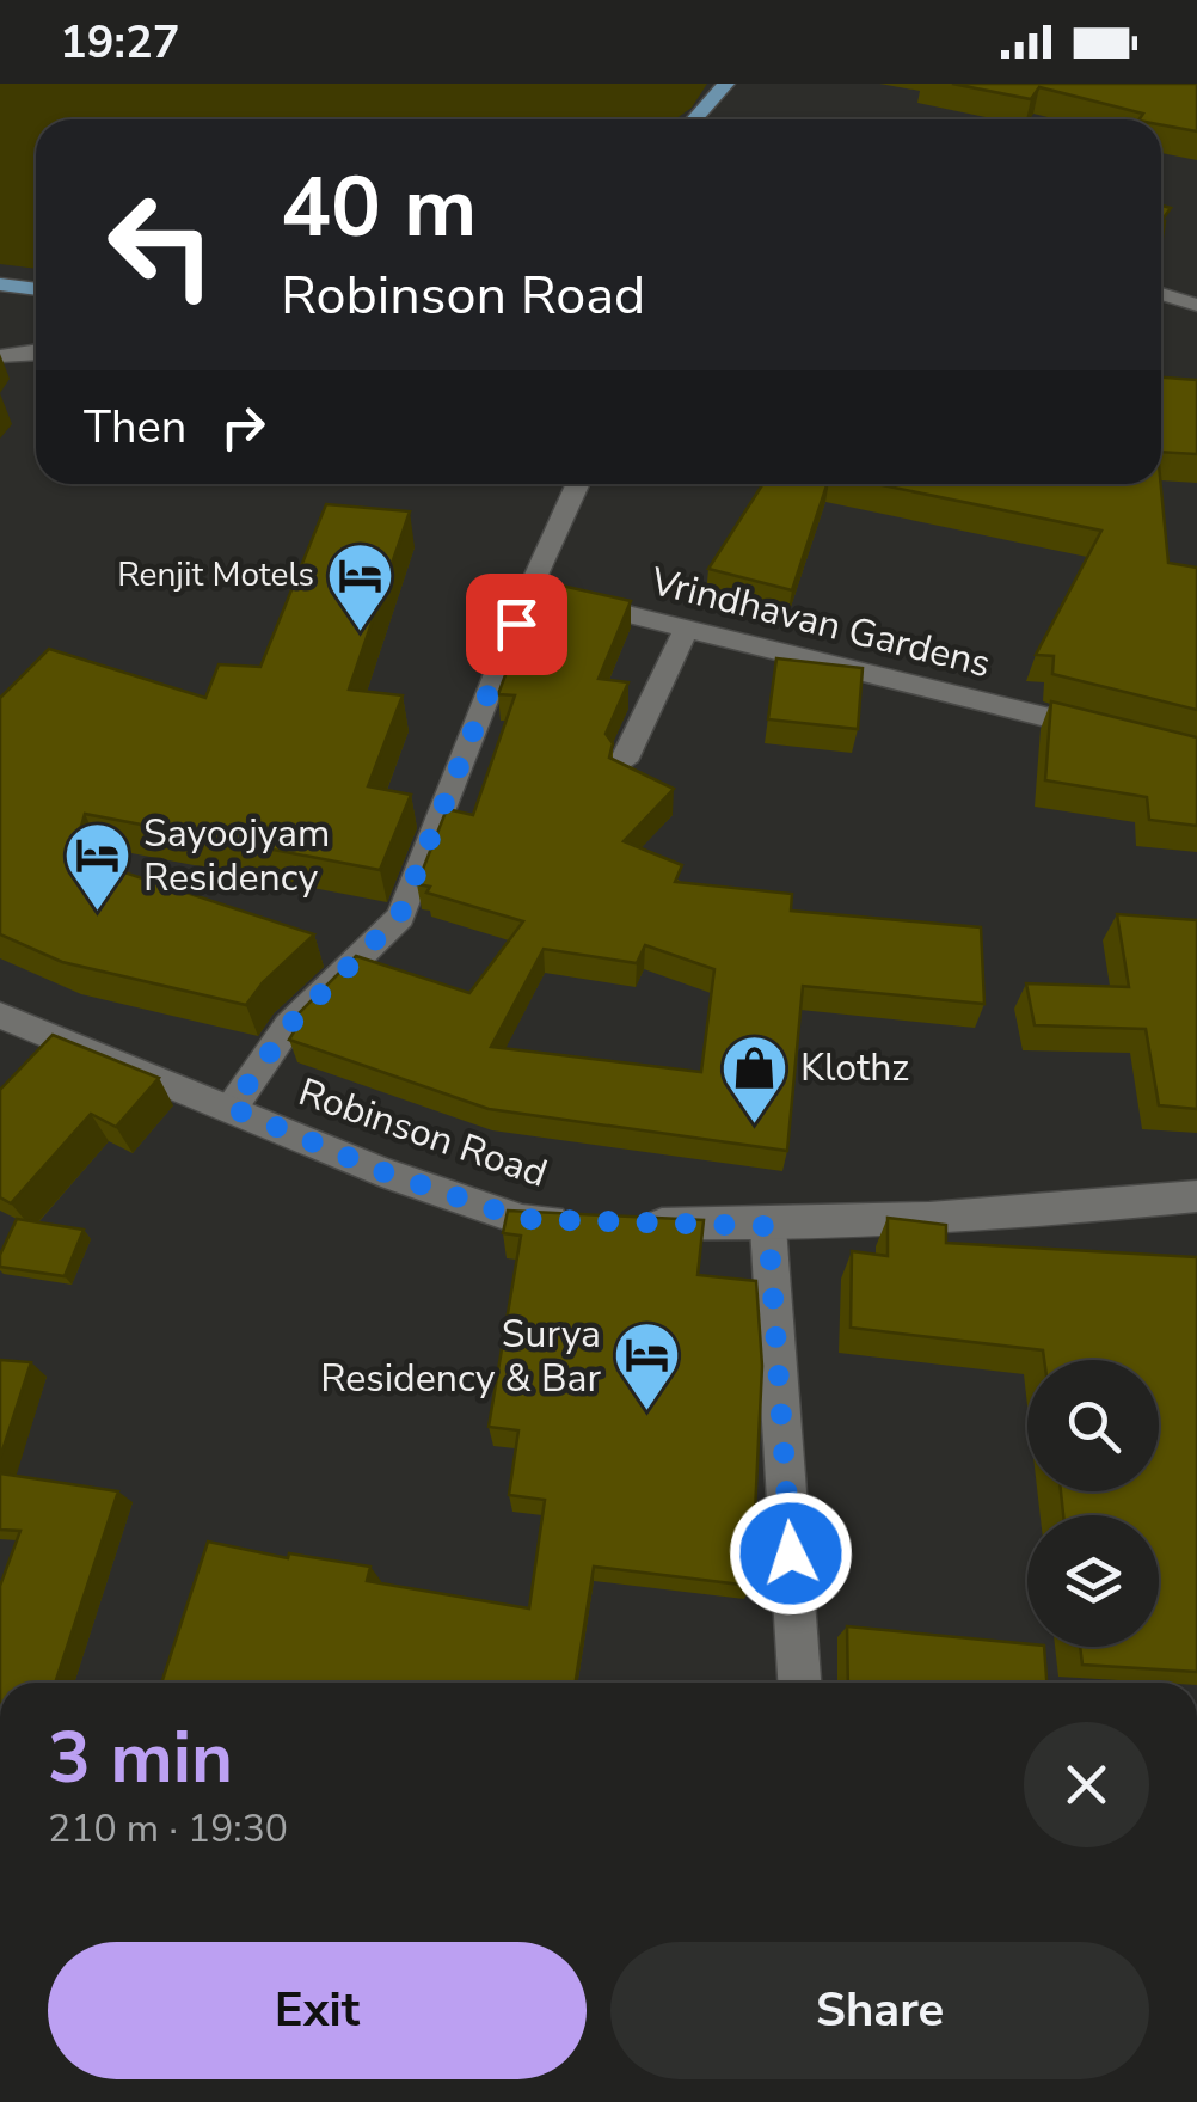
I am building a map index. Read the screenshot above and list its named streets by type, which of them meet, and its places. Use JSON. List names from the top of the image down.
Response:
{
  "streets": {
    "street": ["Vrindhavan Gardens", "Robinson Road"]
  },
  "places": {
    "hotel": ["Renjit Motels", "Sayoojyam Residency", "Surya Residency & Bar"],
    "shop": ["Klothz"]
  },
  "page": {
    "status": "19:27",
    "turn": ["40 m", "Robinson Road"],
    "then": "Then",
    "heading": ["3 min", "210 m · 19:30"],
    "buttons": ["Exit", "Share"]
  }
}
